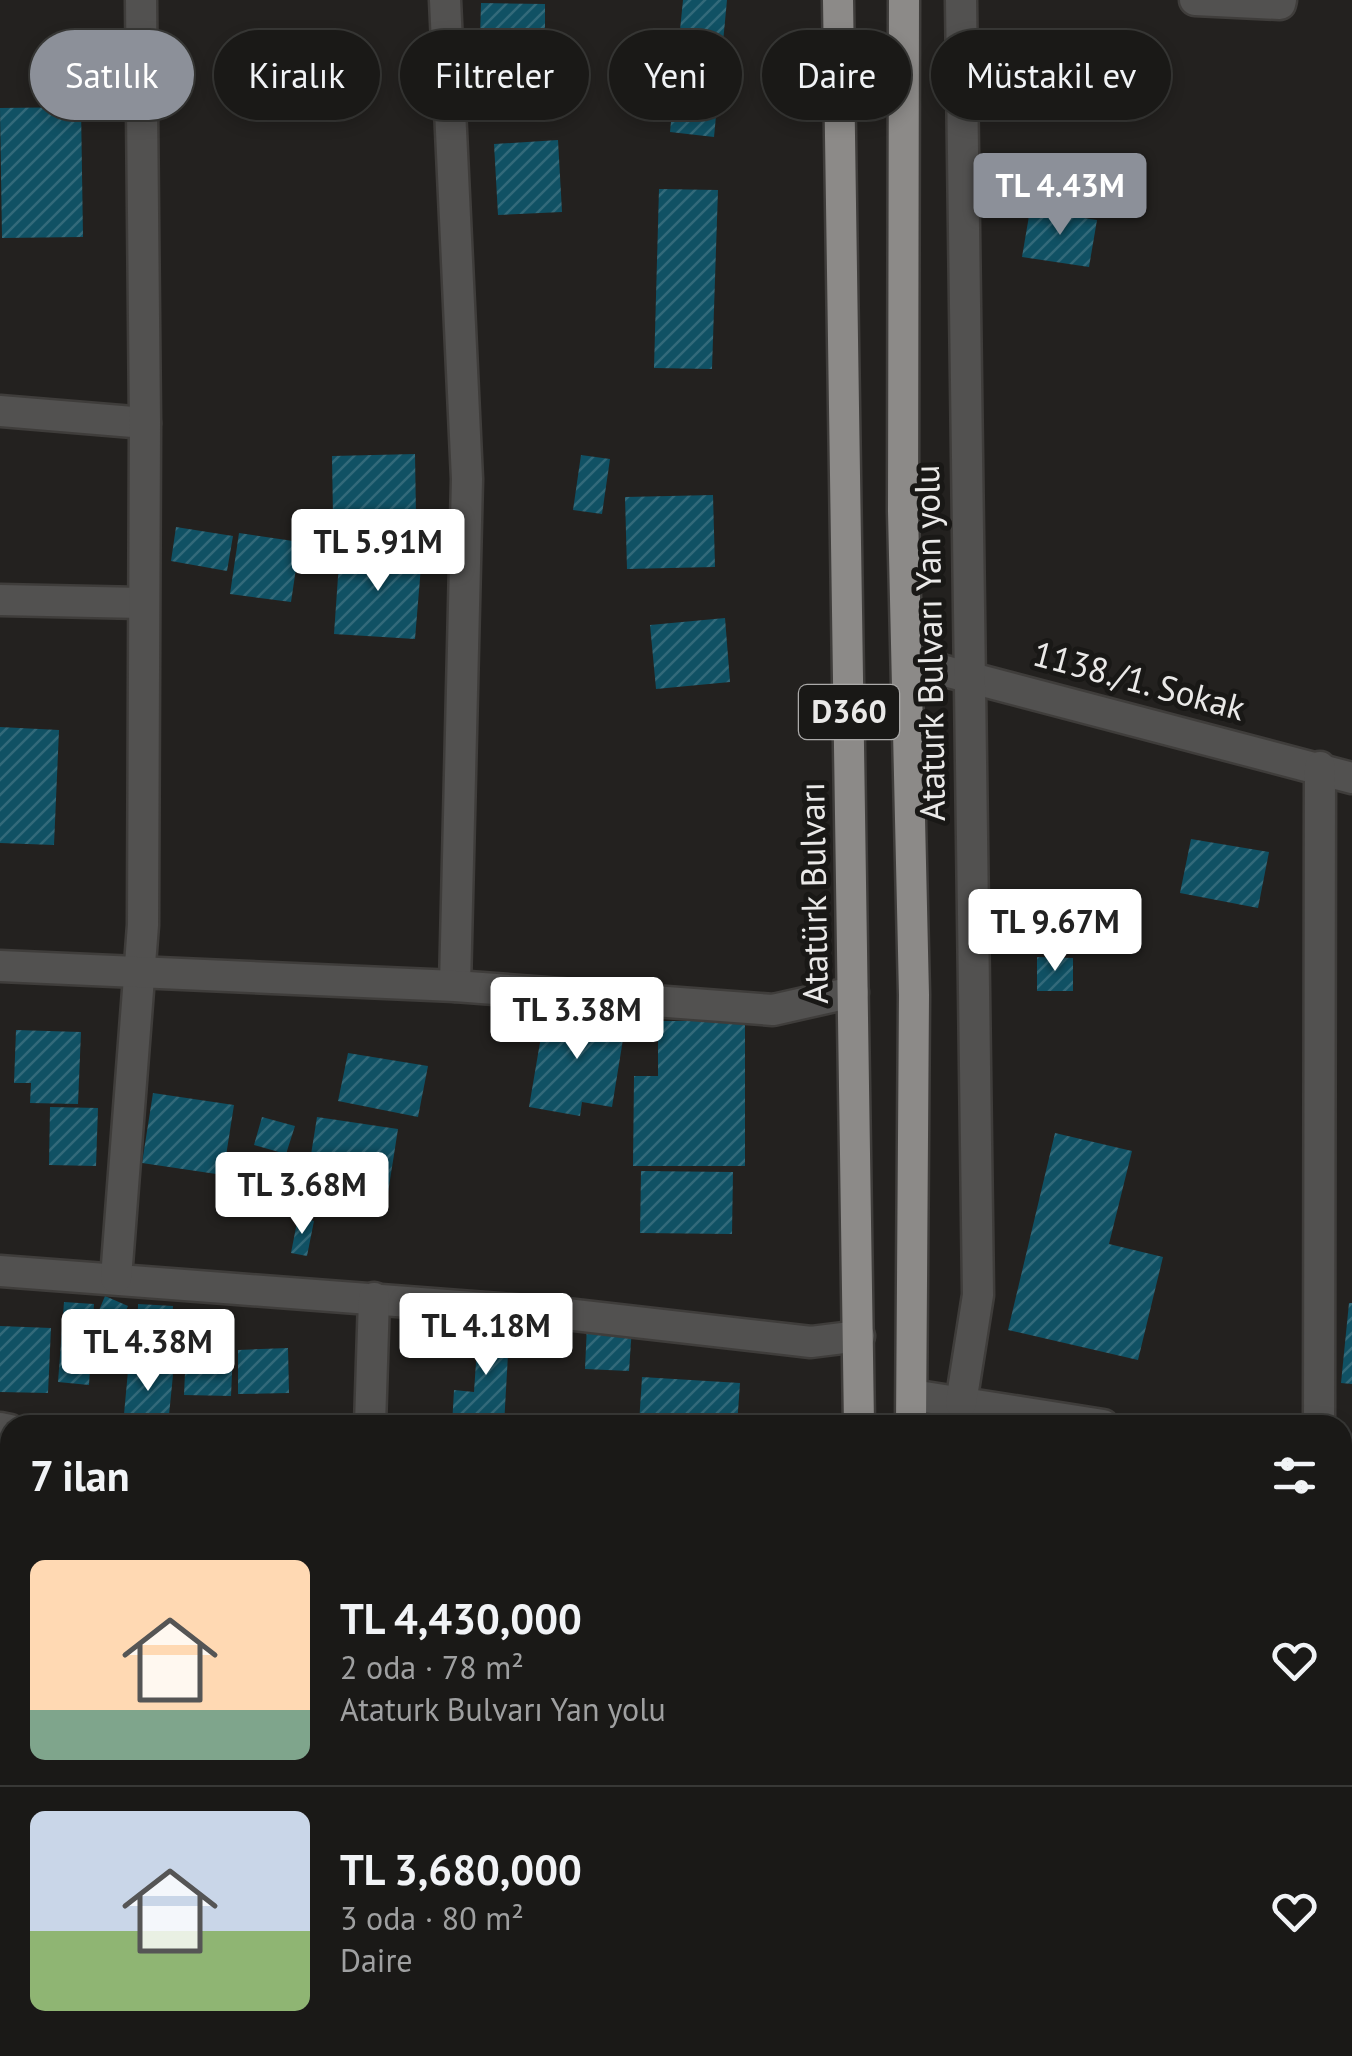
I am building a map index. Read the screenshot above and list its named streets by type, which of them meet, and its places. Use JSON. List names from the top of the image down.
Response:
{
  "streets": {
    "highway": ["D360", "Atatürk Bulvarı"],
    "street": ["Ataturk Bulvarı Yan yolu", "1138./1. Sokak"]
  },
  "crossings": [
    ["Ataturk Bulvarı Yan yolu", "1138./1. Sokak"],
    ["1138./1. Sokak", "D360"]
  ],
  "page": {
    "chip": [
      "Satılık",
      "Kiralık",
      "Filtreler",
      "Yeni",
      "Daire",
      "Müstakil ev"
    ],
    "price": [
      "TL 4.43M",
      "TL 5.91M",
      "TL 9.67M",
      "TL 3.38M",
      "TL 3.68M",
      "TL 4.18M",
      "TL 4.38M"
    ],
    "heading": "7 ilan",
    "list": [
      {
        "name": "TL 4,430,000",
        "note": "2 oda · 78 m² · Ataturk Bulvarı Yan yolu"
      },
      {
        "name": "TL 3,680,000",
        "note": "3 oda · 80 m² · Daire"
      }
    ]
  }
}
